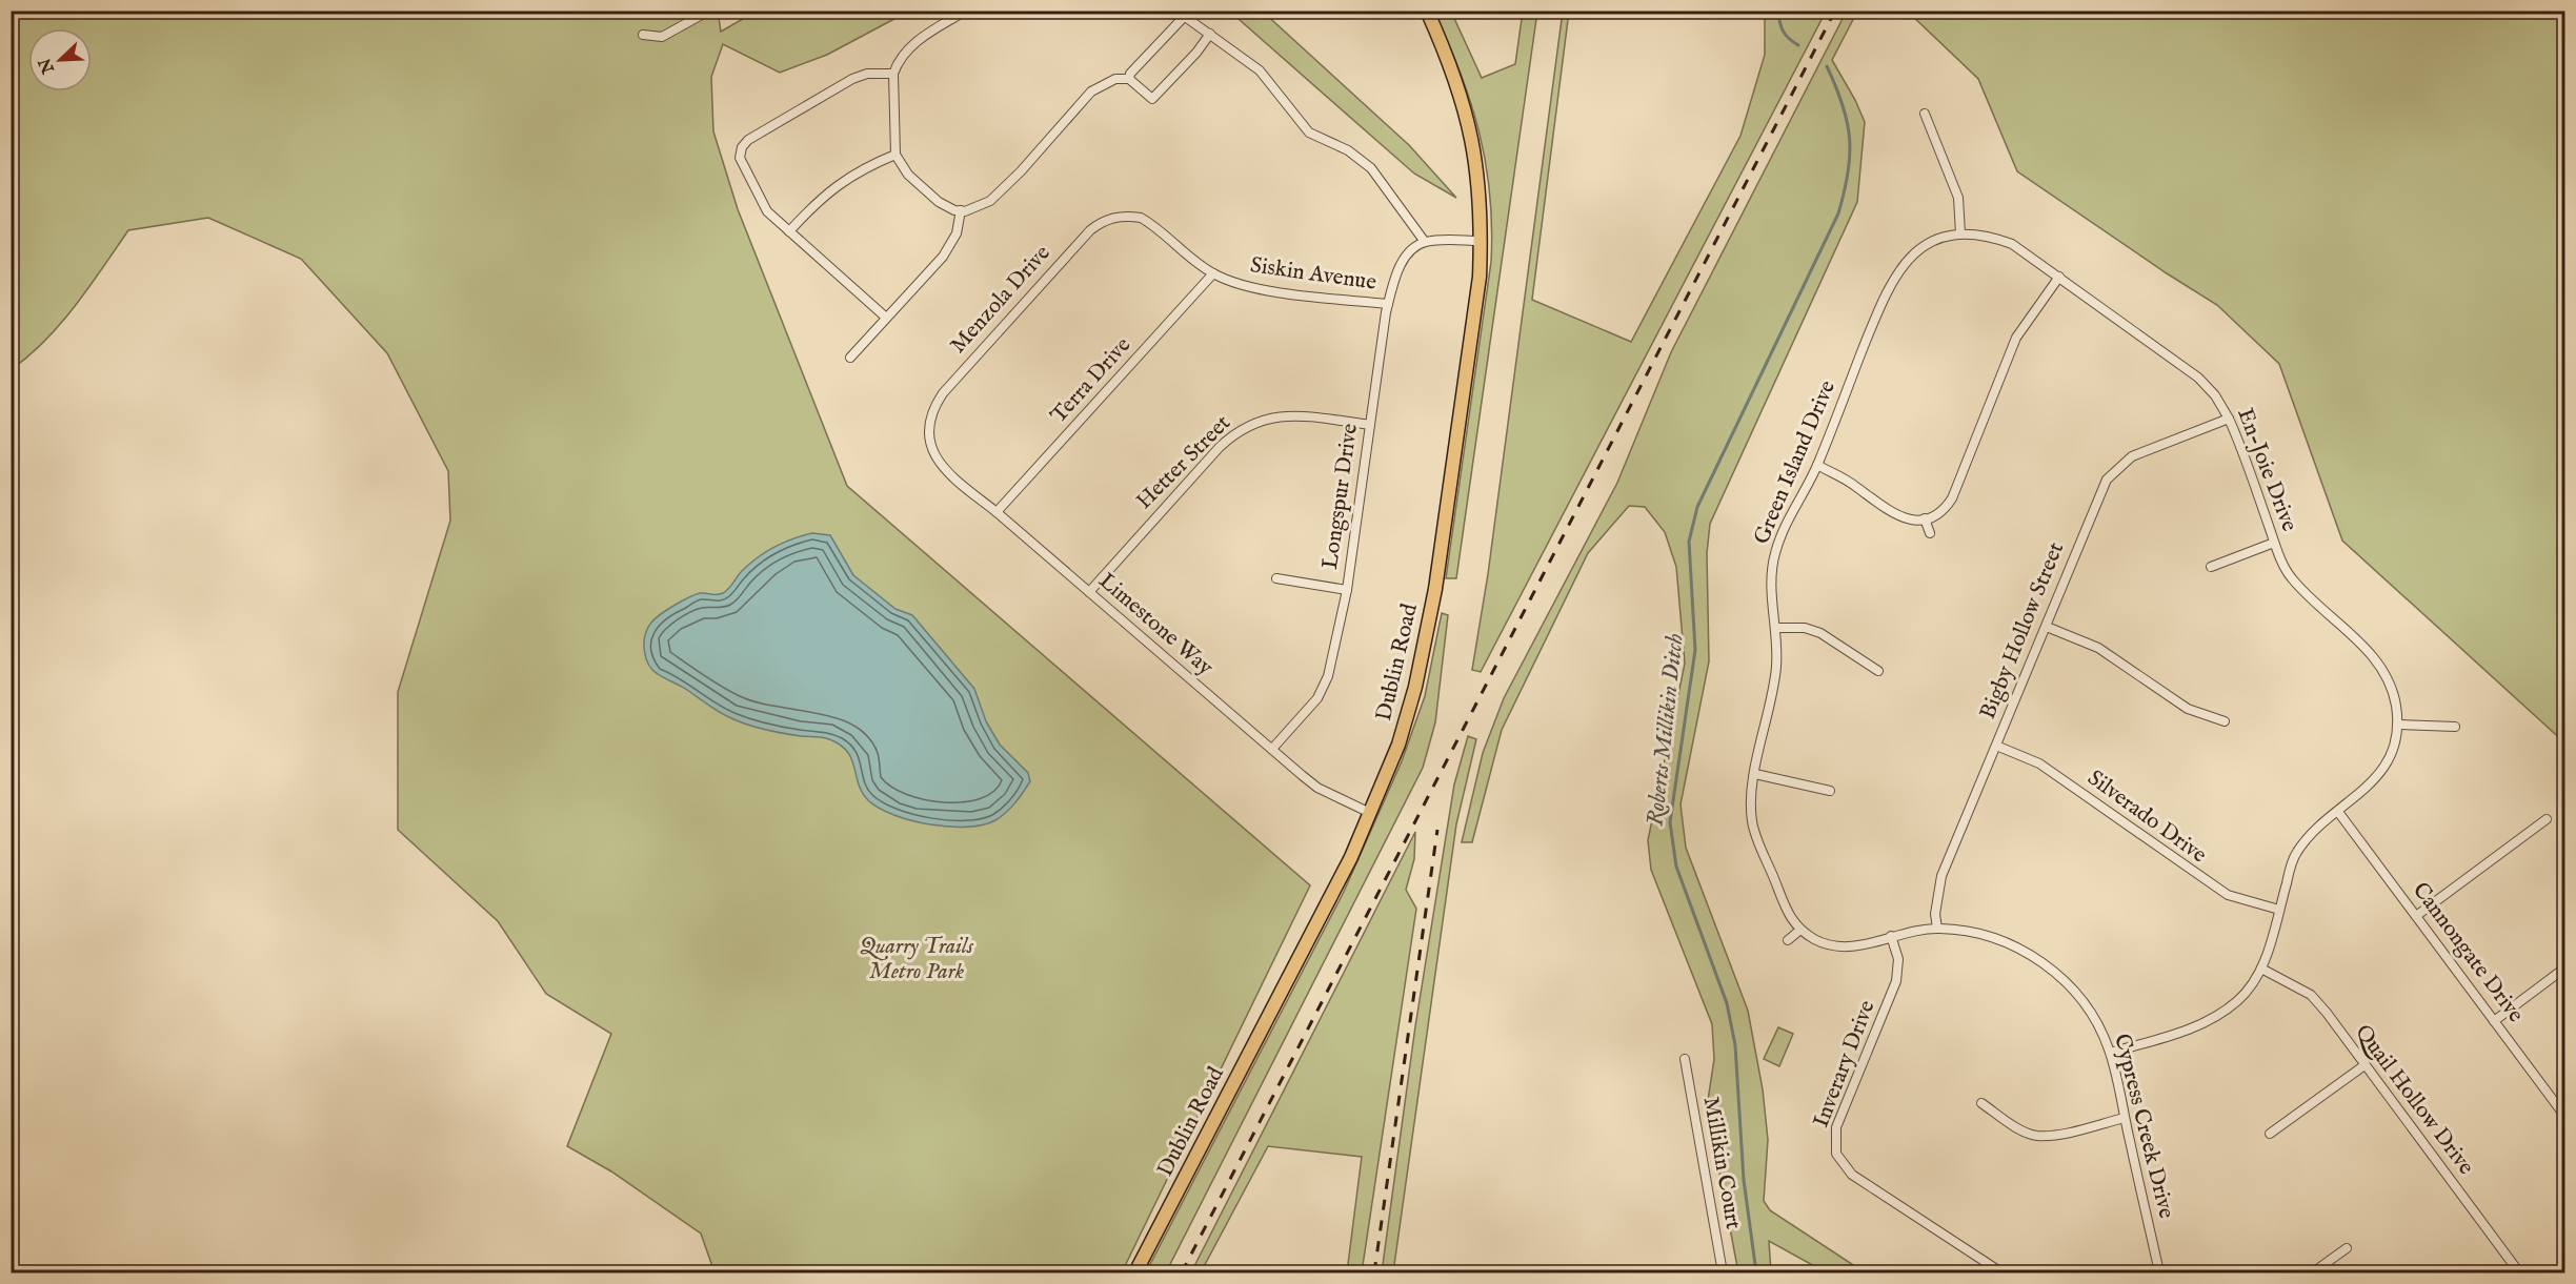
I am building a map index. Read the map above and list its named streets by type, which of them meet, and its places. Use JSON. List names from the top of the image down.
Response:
{
  "streets": {
    "main road": ["Dublin Road"],
    "street": [
      "Siskin Avenue",
      "Menzola Drive",
      "Terra Drive",
      "Hetter Street",
      "Green Island Drive",
      "En-Joie Drive",
      "Longspur Drive",
      "Limestone Way",
      "Bigby Hollow Street",
      "Silverado Drive",
      "Cannongate Drive",
      "Inverary Drive",
      "Quail Hollow Drive",
      "Cypress Creek Drive",
      "Millikin Court"
    ]
  },
  "crossings": [
    ["Siskin Avenue", "Menzola Drive"],
    ["Siskin Avenue", "Terra Drive"],
    ["Siskin Avenue", "Longspur Drive"],
    ["Menzola Drive", "Limestone Way"],
    ["Terra Drive", "Limestone Way"],
    ["Hetter Street", "Longspur Drive"],
    ["Hetter Street", "Limestone Way"],
    ["Green Island Drive", "En-Joie Drive"],
    ["Green Island Drive", "Cypress Creek Drive"],
    ["En-Joie Drive", "Bigby Hollow Street"],
    ["En-Joie Drive", "Silverado Drive"],
    ["En-Joie Drive", "Cannongate Drive"],
    ["En-Joie Drive", "Quail Hollow Drive"],
    ["Longspur Drive", "Limestone Way"],
    ["Limestone Way", "Dublin Road"],
    ["Bigby Hollow Street", "Silverado Drive"],
    ["Bigby Hollow Street", "Cypress Creek Drive"],
    ["Inverary Drive", "Cypress Creek Drive"]
  ],
  "water": ["Roberts Millikin Ditch"],
  "parks": ["Quarry Trails Metro Park"],
  "north": "bottom left"
}
